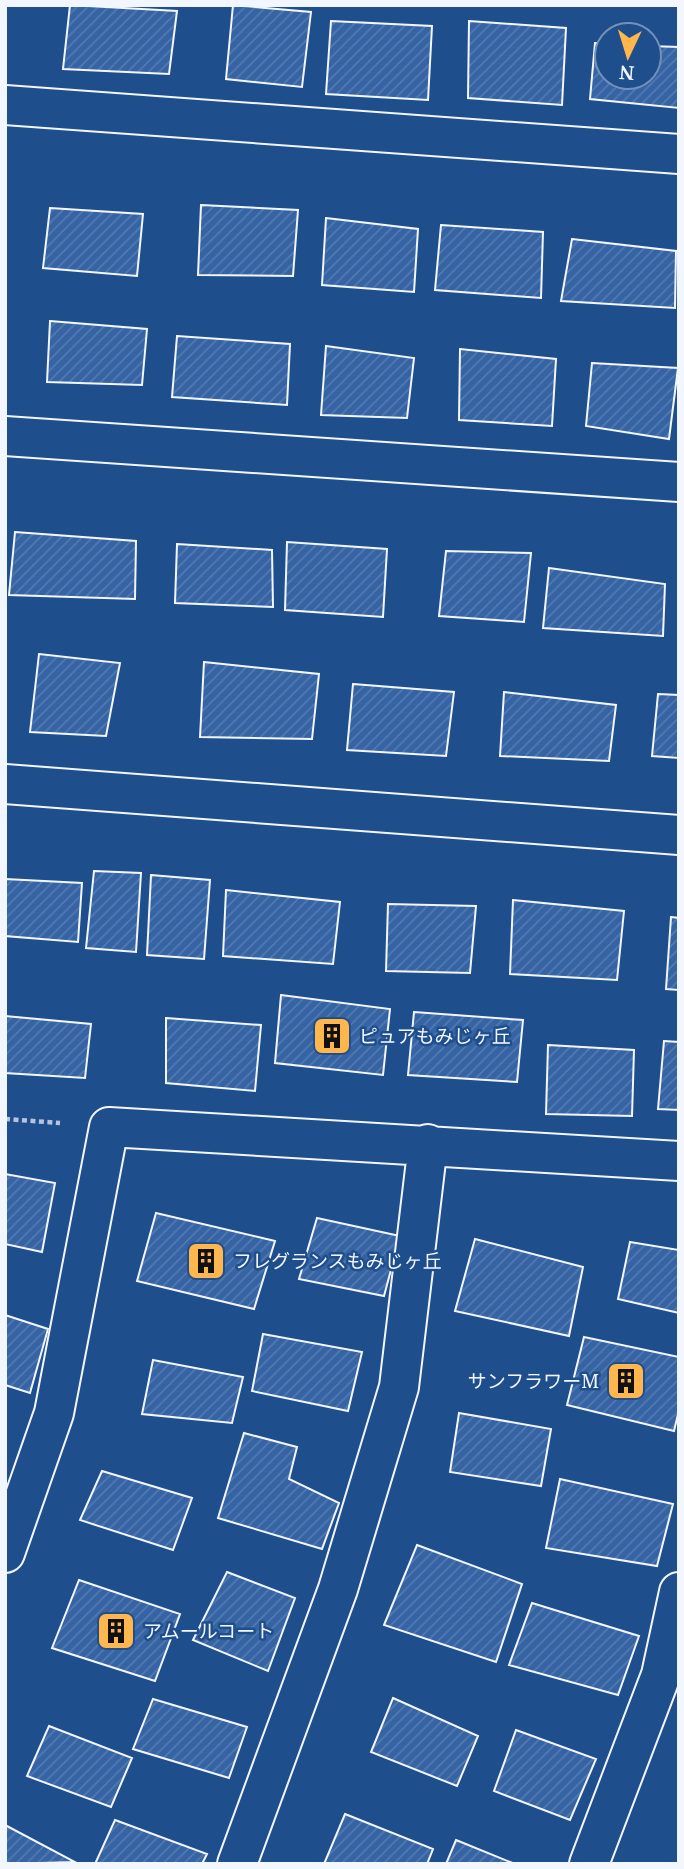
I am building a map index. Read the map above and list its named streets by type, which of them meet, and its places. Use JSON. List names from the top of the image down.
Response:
{
  "places": {
    "building": [
      "ピュアもみじヶ丘",
      "フレグランスもみじヶ丘",
      "サンフラワーM",
      "アムールコート"
    ]
  },
  "north": "bottom"
}
